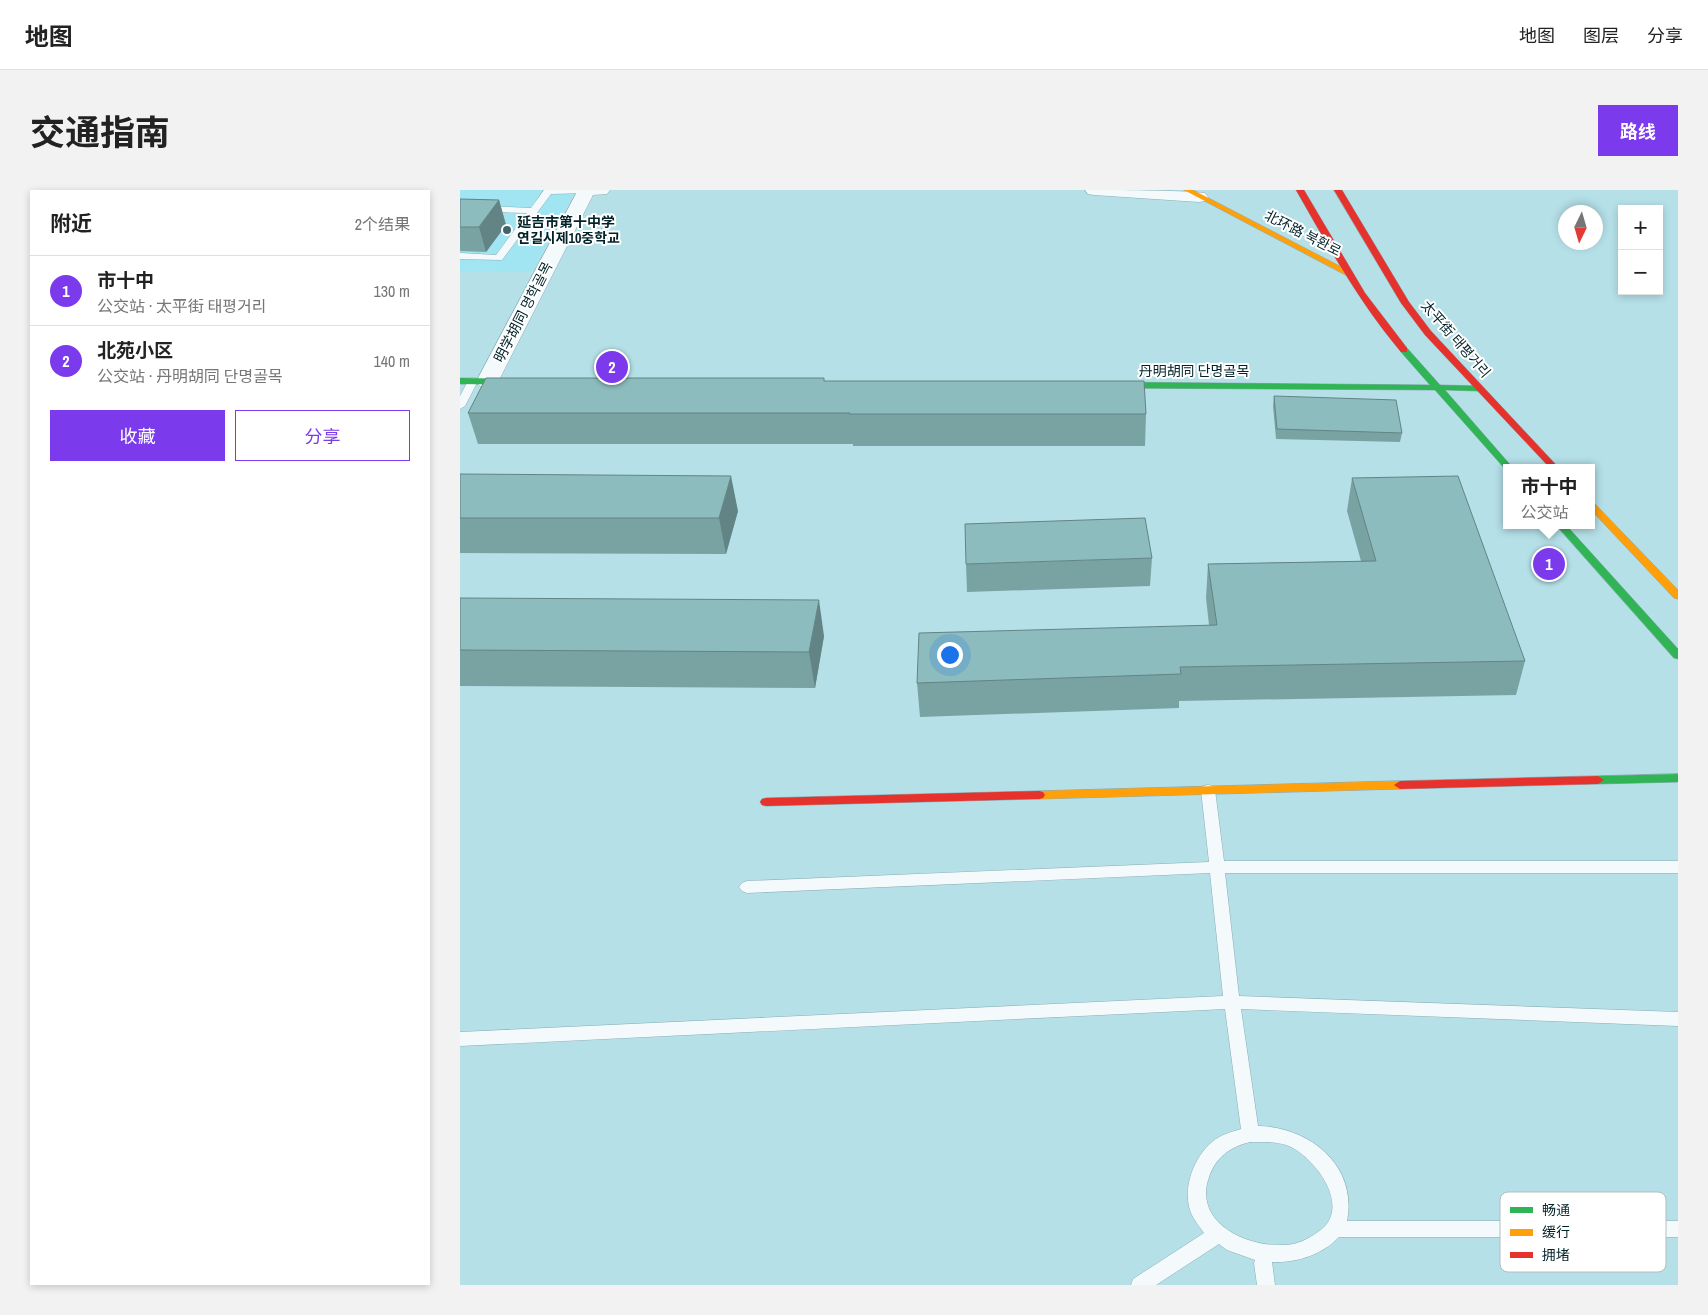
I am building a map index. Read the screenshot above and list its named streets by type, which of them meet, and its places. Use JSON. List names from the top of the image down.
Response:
{
  "streets": {
    "main road": ["北环路 북환로", "太平街 태평거리", "丹明胡同 단명골목"],
    "street": ["明学胡同 명학골목"]
  },
  "crossings": [
    ["太平街 태평거리", "丹明胡同 단명골목"]
  ],
  "places": ["延吉市第十中学 연길시제10중학교"],
  "legend": ["畅通", "缓行", "拥堵"],
  "north": "bottom",
  "page": {
    "header": "地图",
    "nav": ["地图", "图层", "分享"],
    "title": "交通指南",
    "buttons": [
      "路线",
      ["收藏", "分享"]
    ],
    "heading": ["附近", "2个结果"],
    "map_buttons": ["+", "−"],
    "list": [
      {
        "mark": "1",
        "name": "市十中",
        "note": "公交站 · 太平街 태평거리",
        "value": "130 m"
      },
      {
        "mark": "2",
        "name": "北苑小区",
        "note": "公交站 · 丹明胡同 단명골목",
        "value": "140 m"
      }
    ],
    "pins": ["2", "1"],
    "popup": ["市十中", "公交站"]
  }
}
